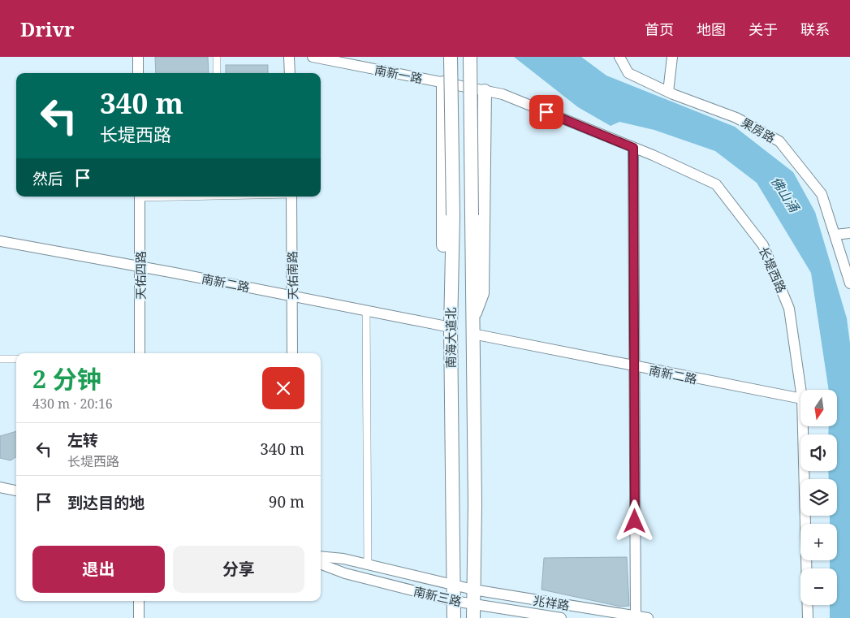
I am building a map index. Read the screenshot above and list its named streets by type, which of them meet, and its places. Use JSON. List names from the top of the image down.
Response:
{
  "streets": {
    "highway": ["南海大道北"],
    "street": [
      "南新一路",
      "果房路",
      "长堤西路",
      "天佑四路",
      "天佑南路",
      "南新二路",
      "南新三路",
      "兆祥路"
    ]
  },
  "crossings": [
    ["南新一路", "长堤西路"],
    ["天佑四路", "南新二路"],
    ["天佑南路", "南新二路"],
    ["南新二路", "南海大道北"],
    ["南海大道北", "南新三路"],
    ["南海大道北", "兆祥路"],
    ["南新三路", "兆祥路"]
  ],
  "water": ["佛山涌"],
  "north": "bottom",
  "page": {
    "header": "Drivr",
    "nav": [
      "首页",
      "地图",
      "关于",
      "联系"
    ],
    "turn": ["340 m", "长堤西路"],
    "then": "然后",
    "heading": ["2 分钟", "430 m · 20:16"],
    "map_buttons": ["+", "−"],
    "list": [
      {
        "name": "左转",
        "note": "长堤西路",
        "value": "340 m"
      },
      {
        "name": "到达目的地",
        "value": "90 m"
      }
    ],
    "buttons": ["退出", "分享"]
  }
}
